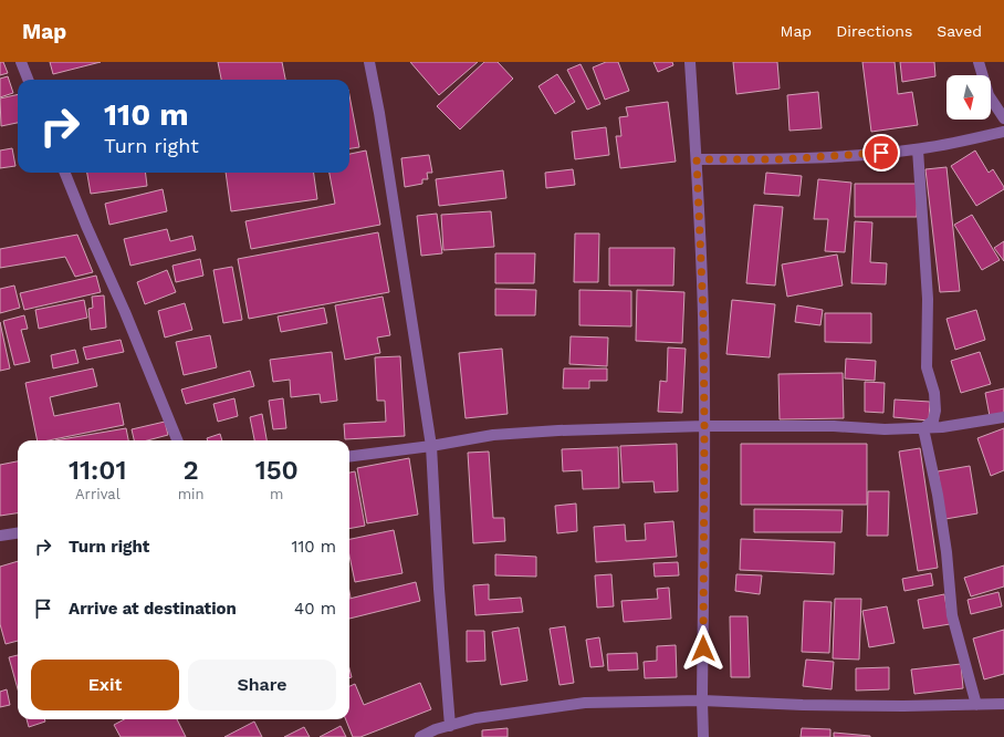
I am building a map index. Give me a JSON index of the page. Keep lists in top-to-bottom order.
{
  "north": "bottom",
  "page": {
    "header": "Map",
    "nav": ["Map", "Directions", "Saved"],
    "turn": ["110 m", "Turn right"],
    "eta": [
      "11:01",
      "Arrival",
      "2",
      "min",
      "150",
      "m"
    ],
    "list": [
      {
        "name": "Turn right",
        "value": "110 m"
      },
      {
        "name": "Arrive at destination",
        "value": "40 m"
      }
    ],
    "buttons": ["Exit", "Share"]
  }
}
